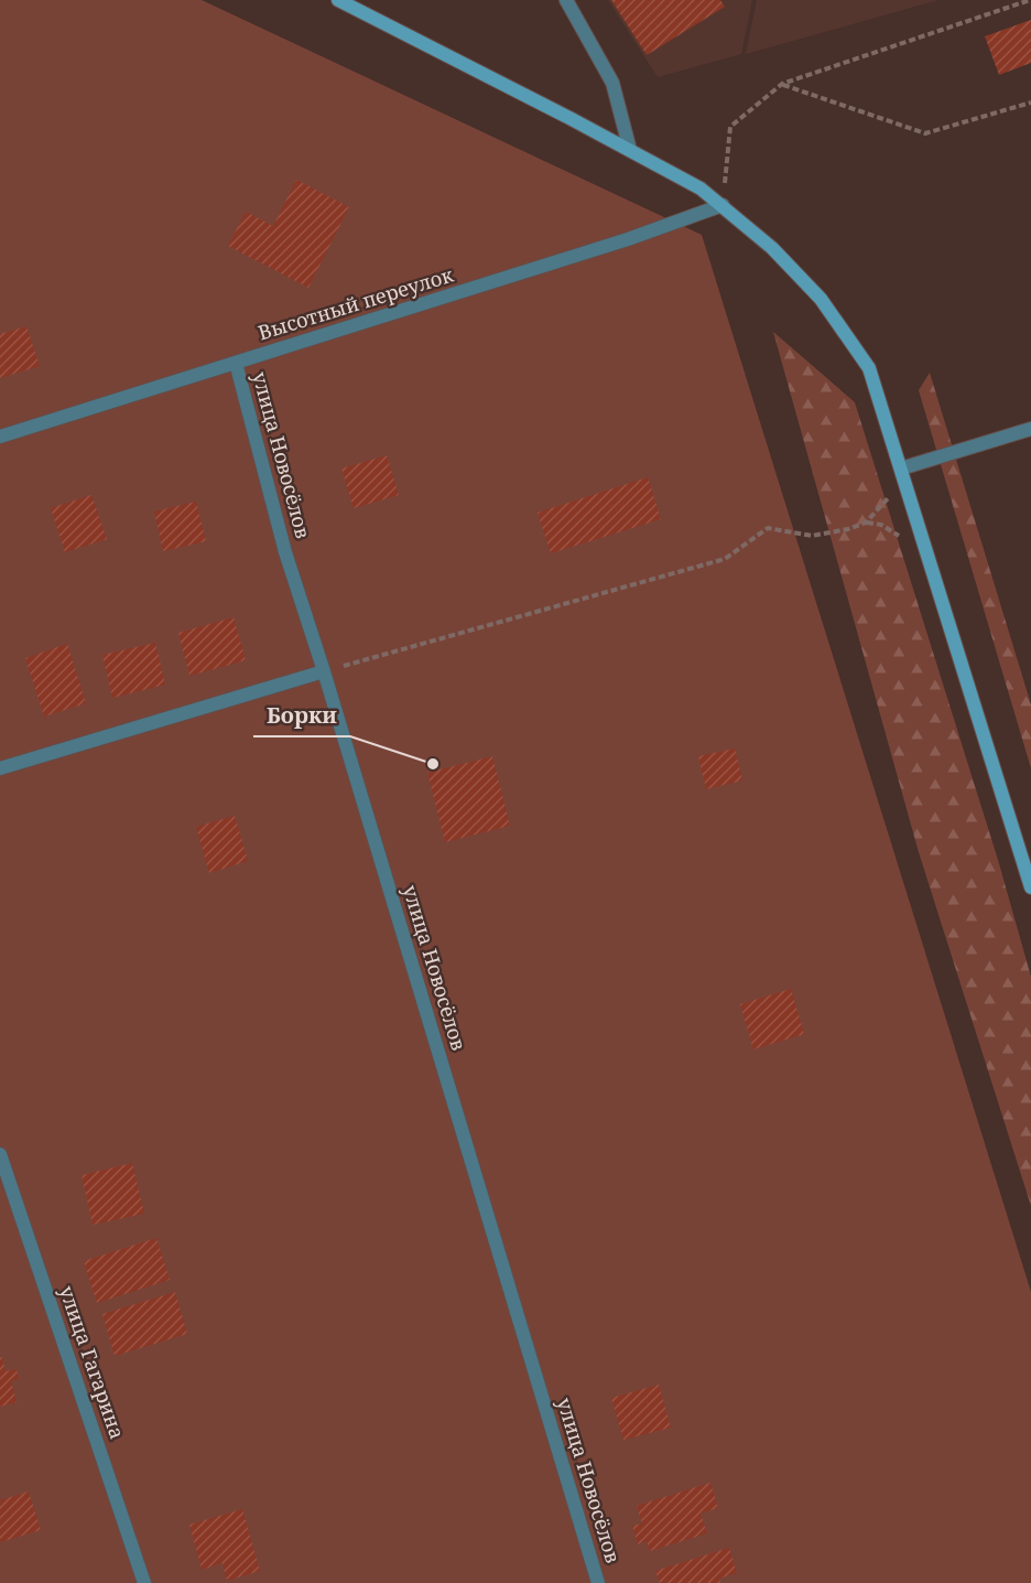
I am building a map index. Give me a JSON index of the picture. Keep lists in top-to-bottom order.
{
  "streets": {
    "street": ["Высотный переулок", "улица Новосёлов", "улица Гагарина"]
  },
  "crossings": [
    ["Высотный переулок", "улица Новосёлов"]
  ],
  "places": ["Борки"]
}
